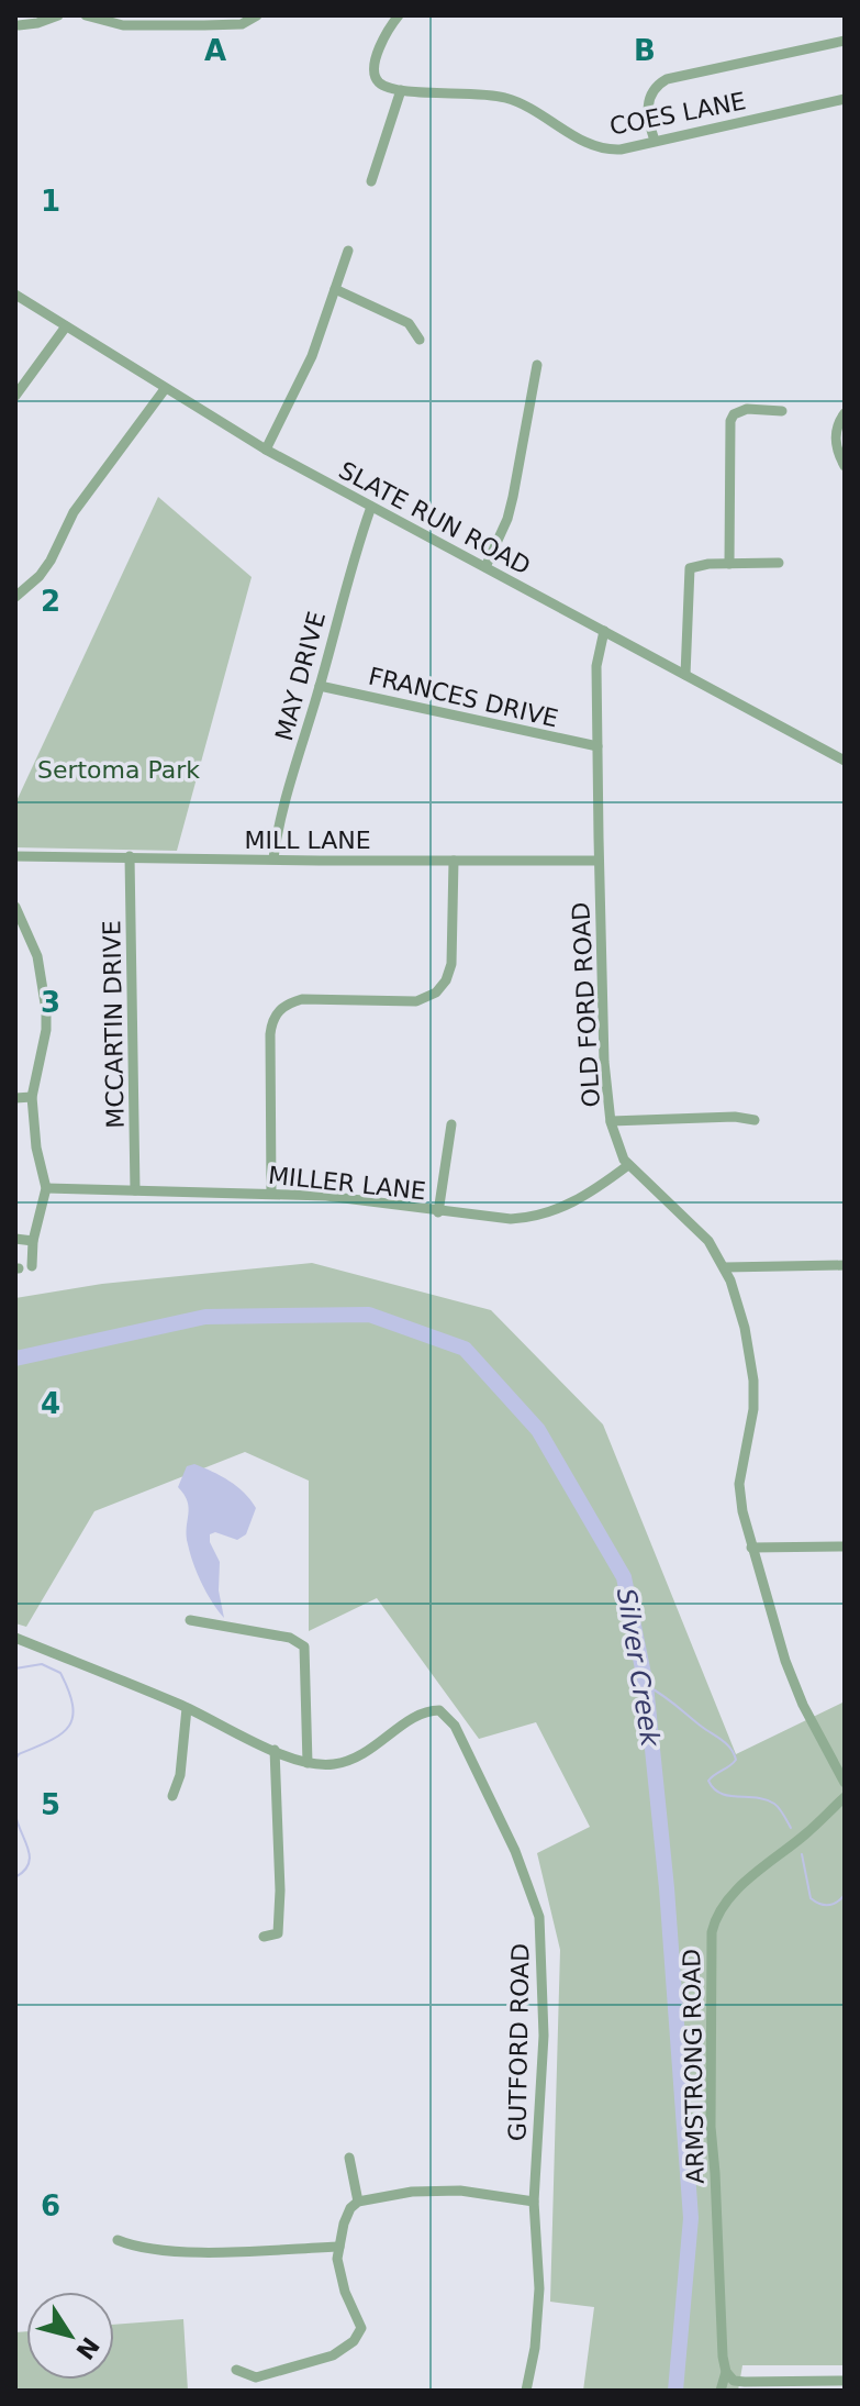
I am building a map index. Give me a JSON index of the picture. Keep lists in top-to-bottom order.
{
  "streets": {
    "street": [
      "COES LANE",
      "SLATE RUN ROAD",
      "MAY DRIVE",
      "FRANCES DRIVE",
      "MILL LANE",
      "OLD FORD ROAD",
      "MCCARTIN DRIVE",
      "MILLER LANE",
      "GUTFORD ROAD",
      "ARMSTRONG ROAD"
    ]
  },
  "crossings": [
    ["SLATE RUN ROAD", "MAY DRIVE"],
    ["SLATE RUN ROAD", "OLD FORD ROAD"],
    ["MAY DRIVE", "FRANCES DRIVE"],
    ["MAY DRIVE", "MILL LANE"],
    ["FRANCES DRIVE", "OLD FORD ROAD"],
    ["MILL LANE", "OLD FORD ROAD"],
    ["MILL LANE", "MCCARTIN DRIVE"],
    ["OLD FORD ROAD", "MILLER LANE"],
    ["MCCARTIN DRIVE", "MILLER LANE"]
  ],
  "water": ["Silver Creek"],
  "parks": ["Sertoma Park"],
  "north": "bottom right",
  "grid": {
    "columns": ["A", "B"],
    "rows": [
      "1",
      "2",
      "3",
      "4",
      "5",
      "6"
    ]
  }
}
